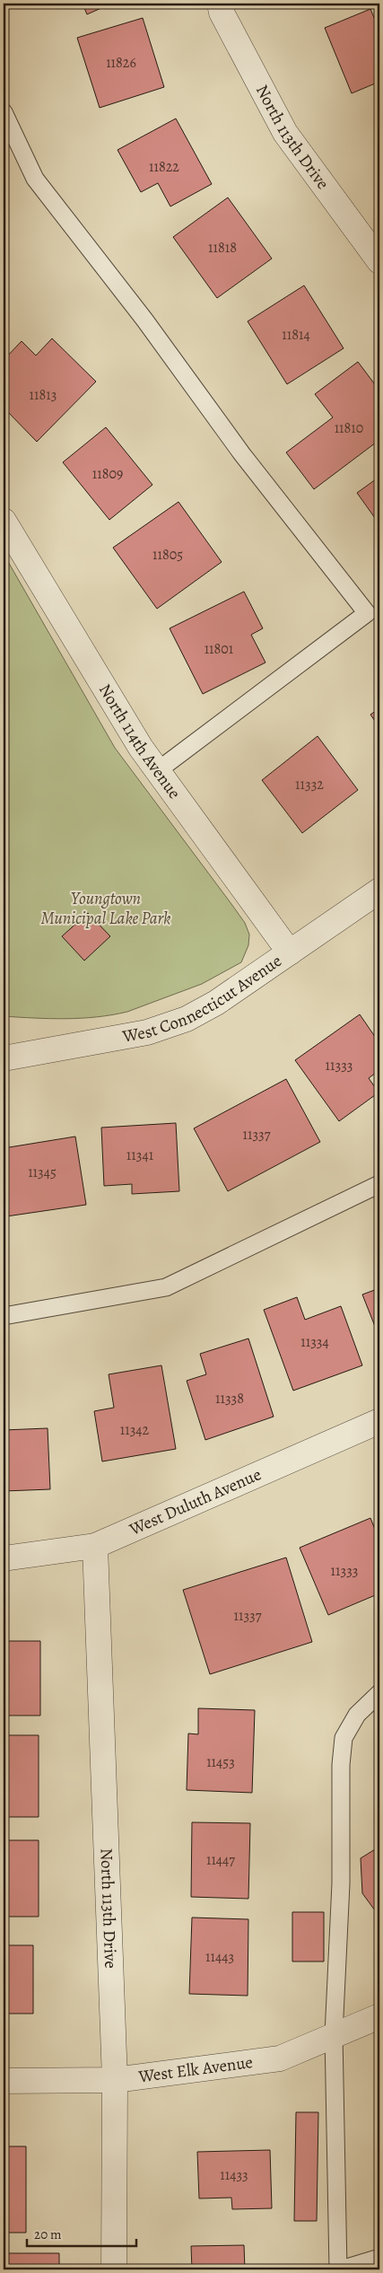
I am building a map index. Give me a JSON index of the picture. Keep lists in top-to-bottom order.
{
  "streets": {
    "street": [
      "North 113th Drive",
      "North 114th Avenue",
      "West Connecticut Avenue",
      "West Duluth Avenue",
      "West Elk Avenue"
    ]
  },
  "crossings": [
    ["North 113th Drive", "West Duluth Avenue"],
    ["North 113th Drive", "West Elk Avenue"],
    ["North 114th Avenue", "West Connecticut Avenue"]
  ],
  "parks": ["Youngtown Municipal Lake Park"],
  "house_numbers": [
    "11826",
    "11822",
    "11818",
    "11814",
    "11813",
    "11810",
    "11809",
    "11805",
    "11801",
    "11332",
    "11333",
    "11337",
    "11341",
    "11345",
    "11334",
    "11338",
    "11342",
    "11333",
    "11337",
    "11453",
    "11447",
    "11443",
    "11433"
  ],
  "scale_bar": "20 m"
}
